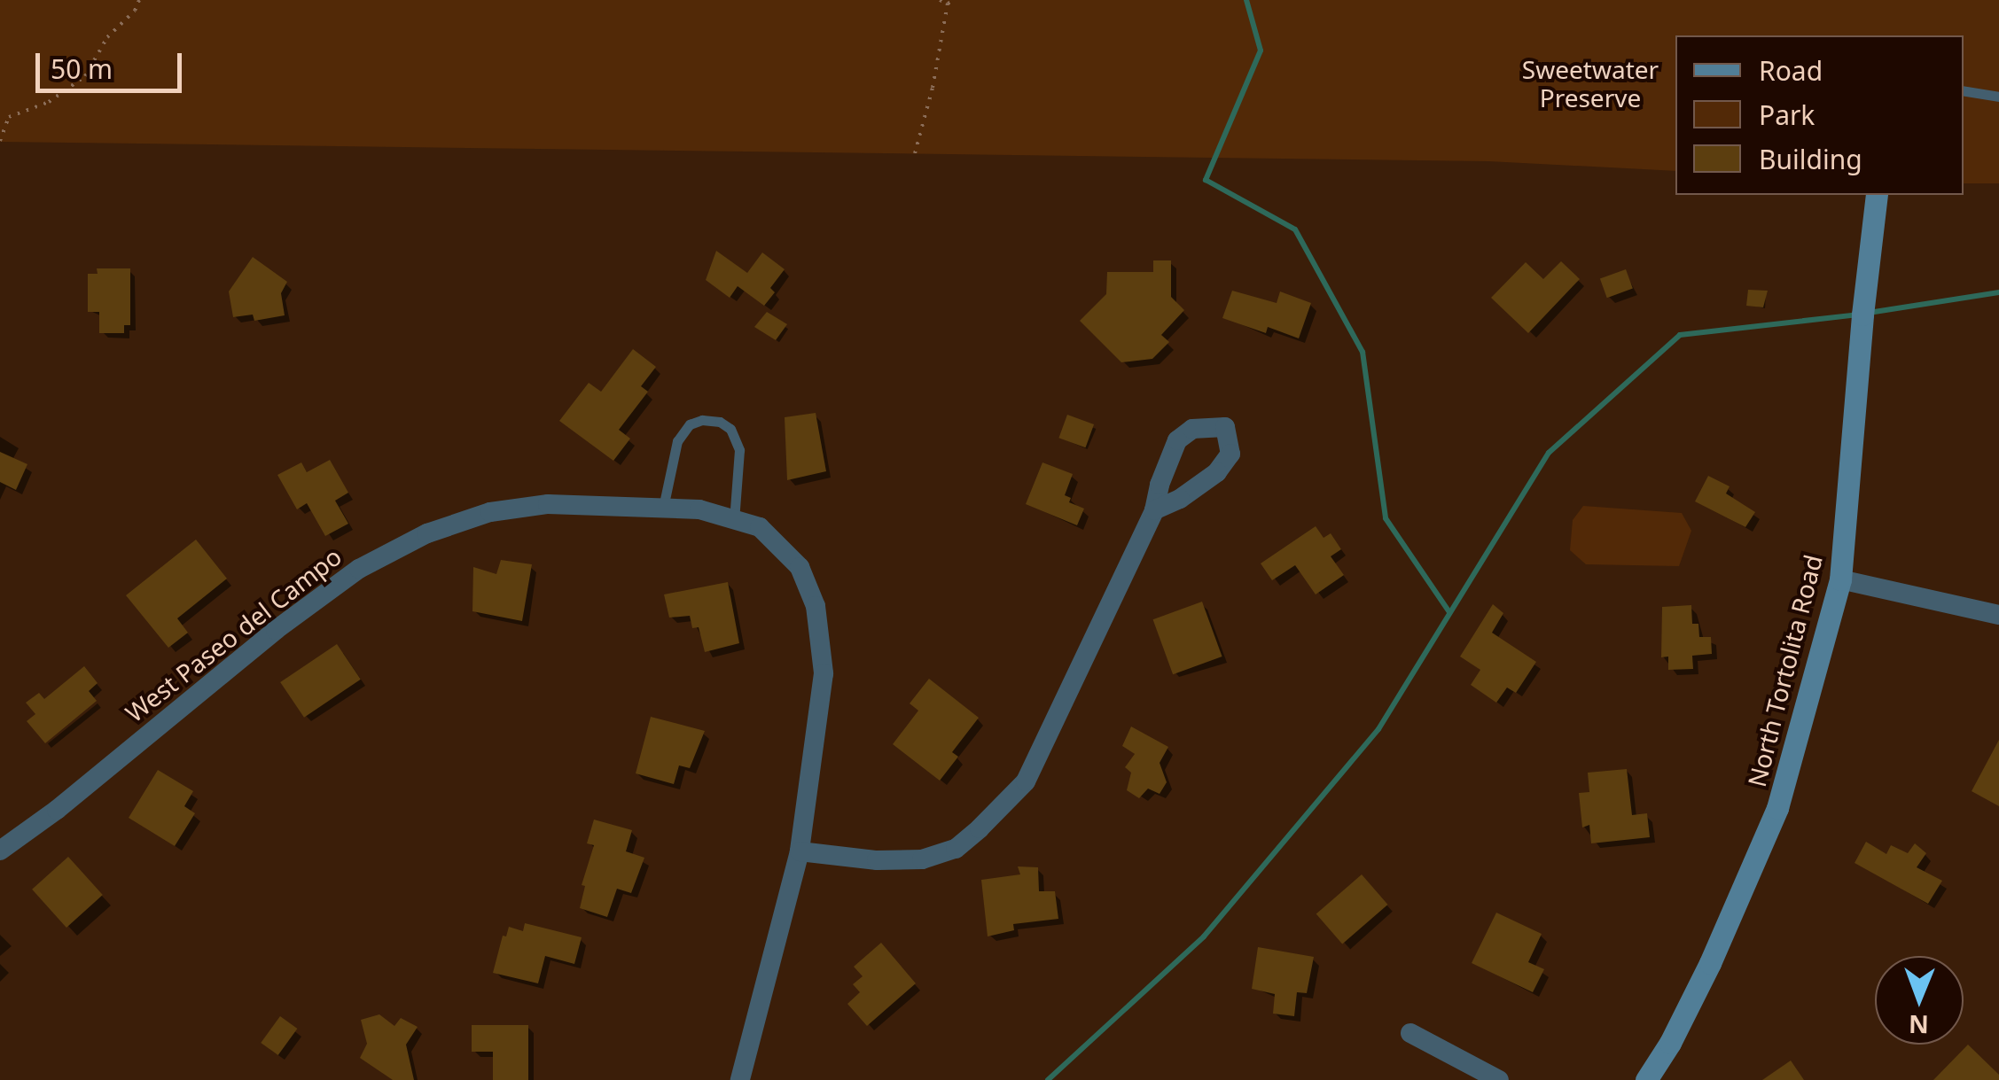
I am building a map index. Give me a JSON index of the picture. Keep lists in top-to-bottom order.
{
  "streets": {
    "street": ["West Paseo del Campo", "North Tortolita Road"]
  },
  "parks": ["Sweetwater Preserve"],
  "legend": ["Road", "Park", "Building"],
  "scale_bar": "50 m",
  "north": "bottom"
}
